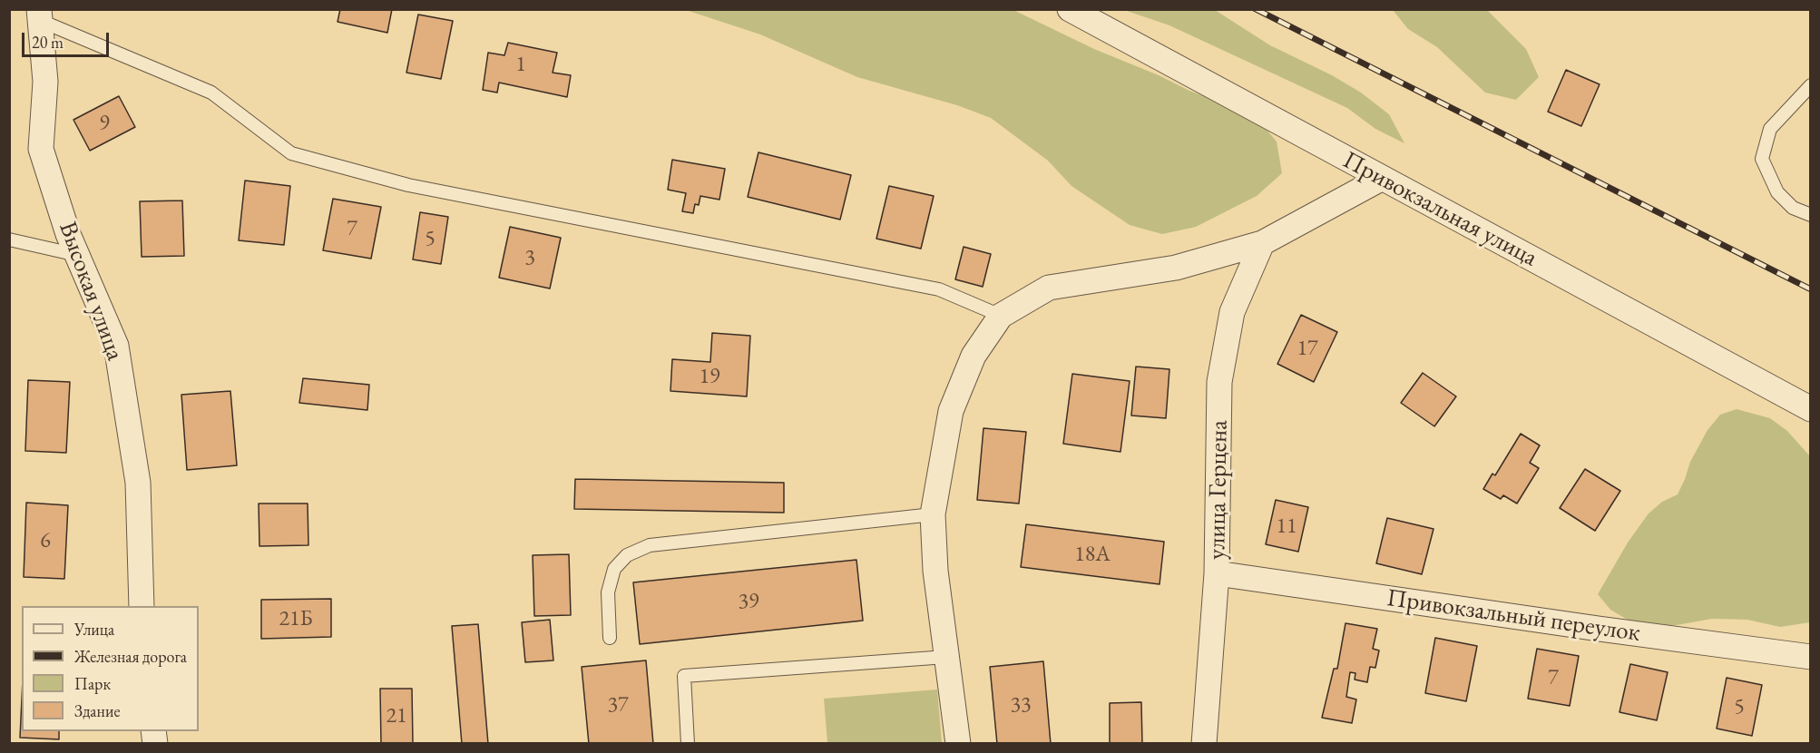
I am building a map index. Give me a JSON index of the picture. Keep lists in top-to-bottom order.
{
  "streets": {
    "street": [
      "Привокзальная улица",
      "Высокая улица",
      "улица Герцена",
      "Привокзальный переулок"
    ]
  },
  "crossings": [
    ["улица Герцена", "Привокзальный переулок"]
  ],
  "house_numbers": [
    "1",
    "9",
    "7",
    "5",
    "3",
    "17",
    "19",
    "11",
    "6",
    "18А",
    "39",
    "21Б",
    "7",
    "37",
    "33",
    "5",
    "21"
  ],
  "legend": [
    "Улица",
    "Железная дорога",
    "Парк",
    "Здание"
  ],
  "scale_bar": "20 m"
}
